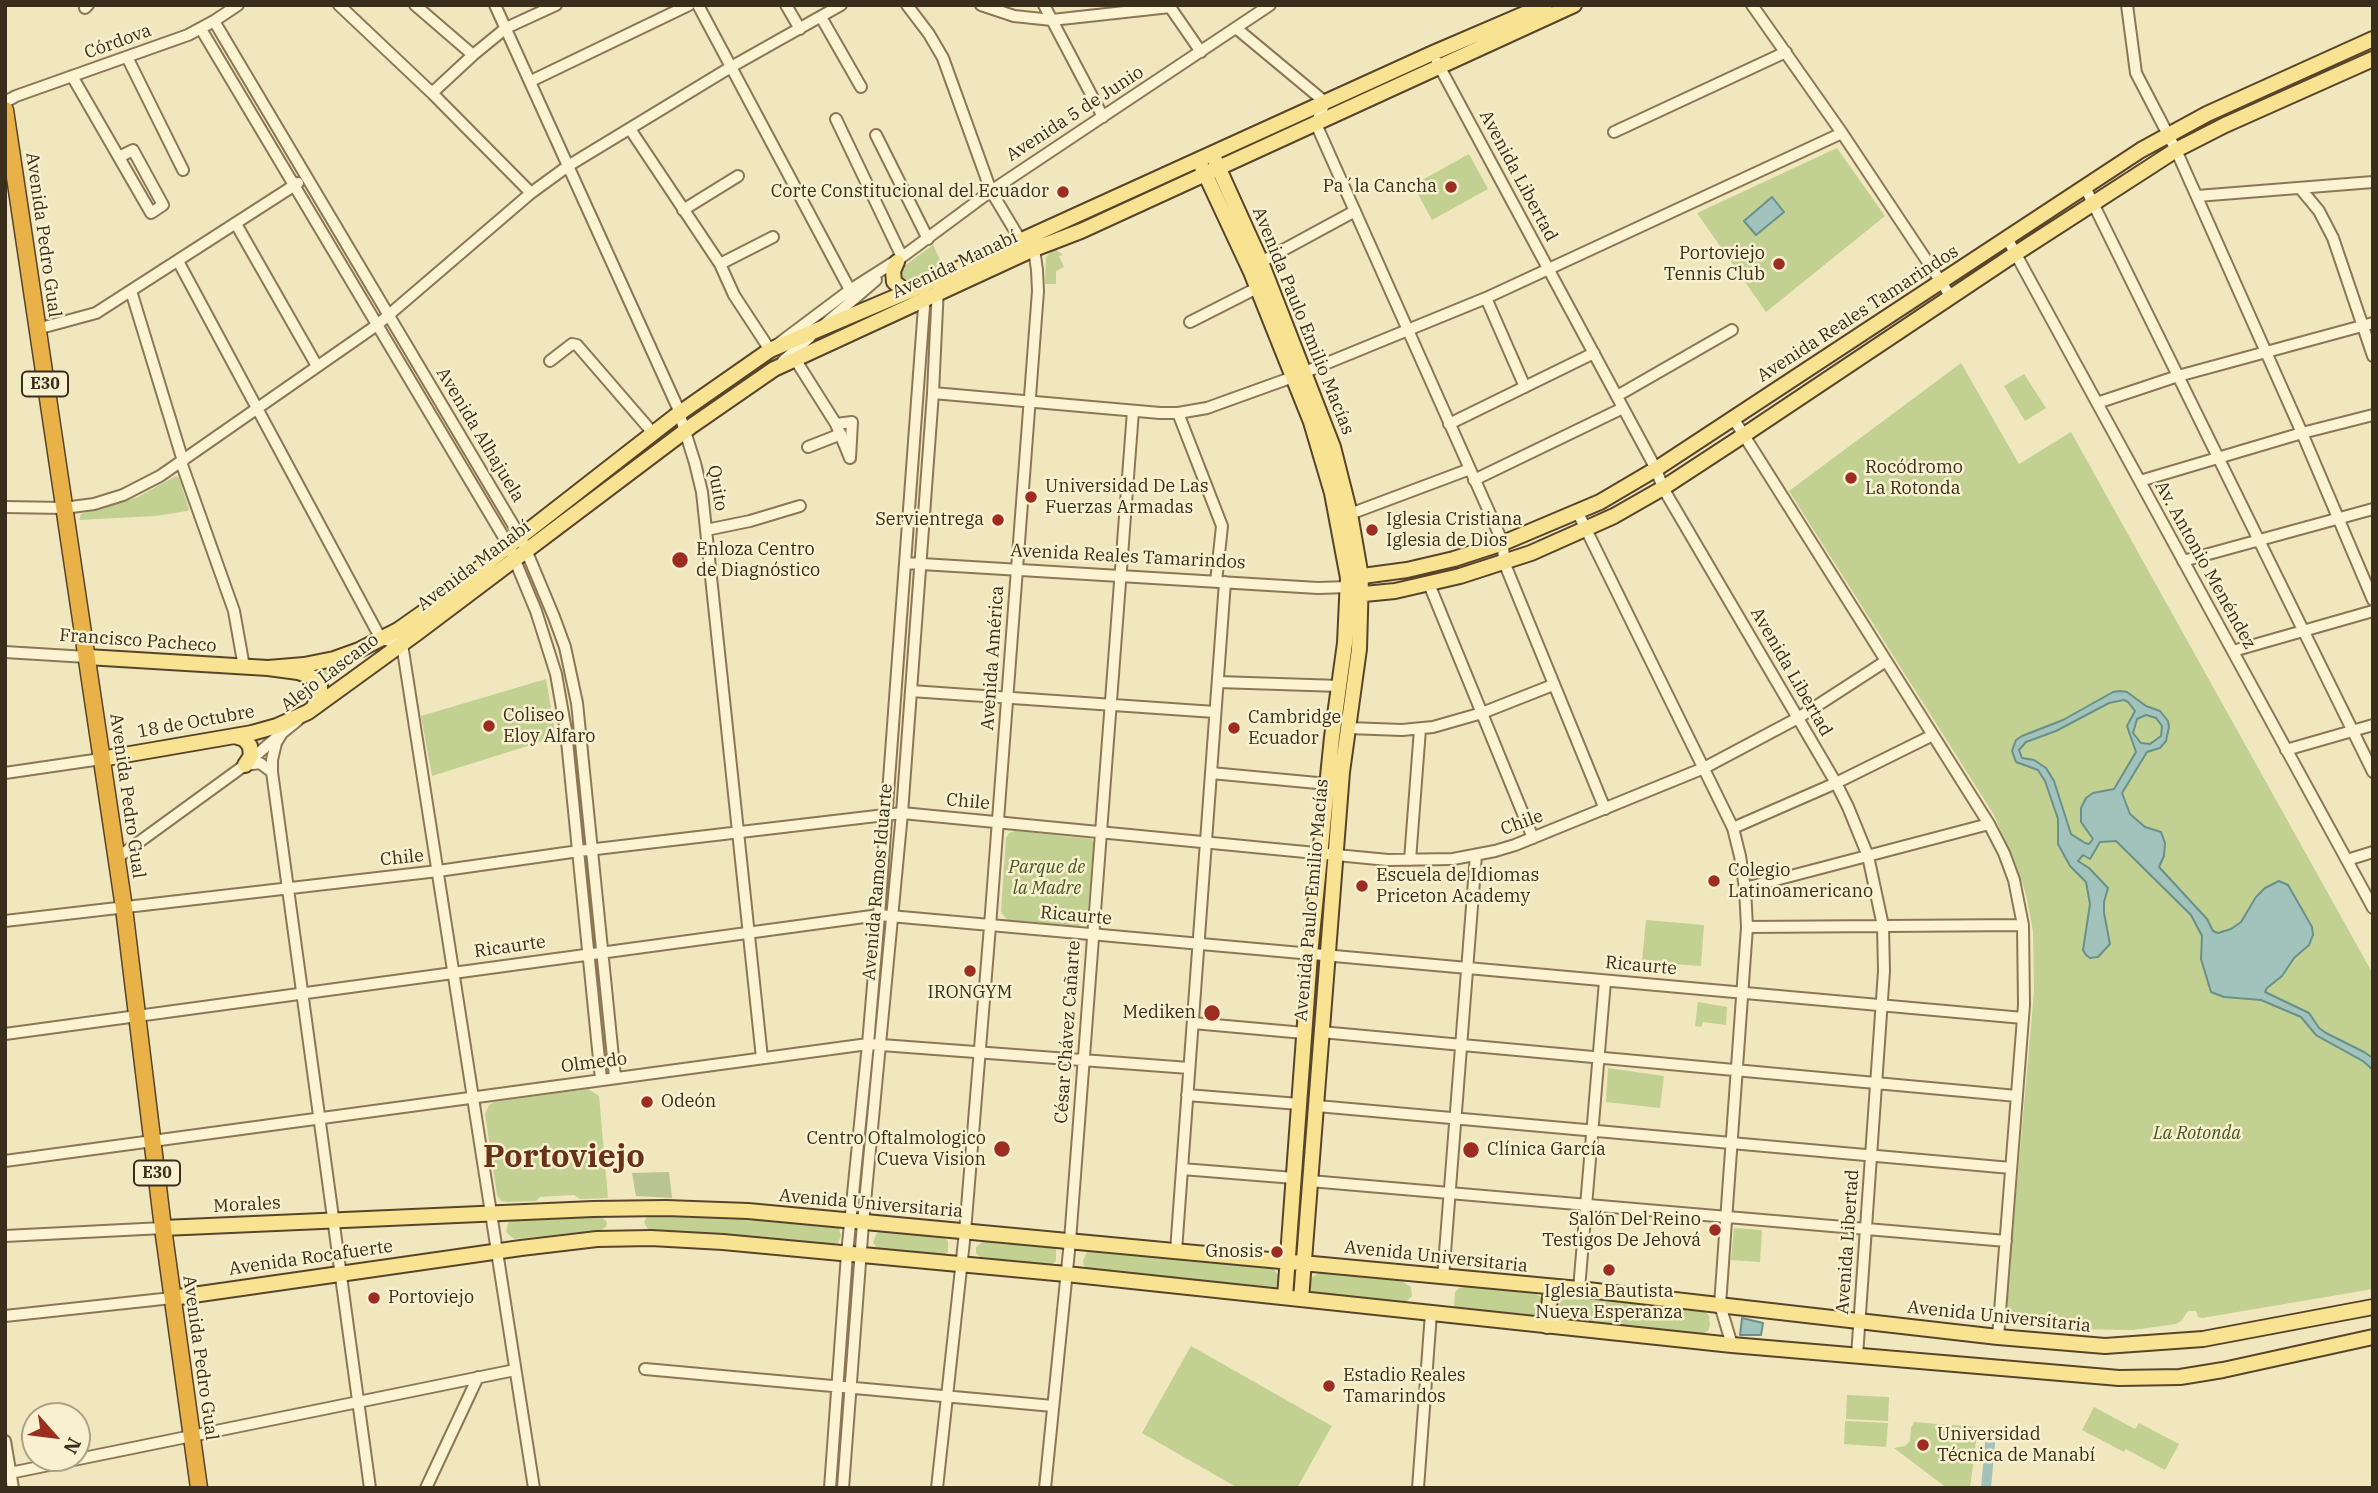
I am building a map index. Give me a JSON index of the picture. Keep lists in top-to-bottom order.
{
  "streets": {
    "highway": ["Avenida Pedro Gual", "E30"],
    "main road": [
      "Avenida Manabí",
      "Avenida Reales Tamarindos",
      "Avenida Paulo Emilio Macías",
      "Francisco Pacheco",
      "Alejo Lascano",
      "18 de Octubre",
      "Avenida Universitaria",
      "Morales",
      "Avenida Rocafuerte"
    ],
    "street": [
      "Córdova",
      "Avenida 5 de Junio",
      "Avenida Libertad",
      "Avenida Alhajuela",
      "Quito",
      "Av. Antonio Menéndez",
      "Avenida América",
      "Chile",
      "Avenida Ramos Iduarte",
      "Ricaurte",
      "César Chávez Cañarte",
      "Olmedo"
    ]
  },
  "crossings": [
    ["Córdova", "Avenida Alhajuela"],
    ["Avenida 5 de Junio", "Avenida Manabí"],
    ["Avenida Libertad", "Avenida Manabí"],
    ["Avenida Libertad", "Avenida Reales Tamarindos"],
    ["Avenida Libertad", "Chile"],
    ["Avenida Libertad", "Ricaurte"],
    ["Avenida Libertad", "Avenida Universitaria"],
    ["Avenida Pedro Gual", "Francisco Pacheco"],
    ["Avenida Pedro Gual", "Alejo Lascano"],
    ["Avenida Pedro Gual", "18 de Octubre"],
    ["Avenida Pedro Gual", "Chile"],
    ["Avenida Pedro Gual", "Ricaurte"],
    ["Avenida Pedro Gual", "Olmedo"],
    ["Avenida Pedro Gual", "Morales"],
    ["Avenida Pedro Gual", "Avenida Rocafuerte"],
    ["Avenida Manabí", "Avenida Paulo Emilio Macías"],
    ["Avenida Manabí", "Avenida Alhajuela"],
    ["Avenida Manabí", "Quito"],
    ["Avenida Manabí", "Avenida América"],
    ["Avenida Manabí", "Alejo Lascano"],
    ["Avenida Manabí", "Avenida Ramos Iduarte"],
    ["Avenida Reales Tamarindos", "Avenida Paulo Emilio Macías"],
    ["Avenida Reales Tamarindos", "Av. Antonio Menéndez"],
    ["Avenida Reales Tamarindos", "Avenida América"],
    ["Avenida Reales Tamarindos", "Avenida Ramos Iduarte"],
    ["Avenida Reales Tamarindos", "César Chávez Cañarte"],
    ["Avenida Paulo Emilio Macías", "Chile"],
    ["Avenida Paulo Emilio Macías", "Ricaurte"],
    ["Avenida Paulo Emilio Macías", "Avenida Universitaria"],
    ["Avenida Alhajuela", "Chile"],
    ["Avenida Alhajuela", "Ricaurte"],
    ["Avenida Alhajuela", "Olmedo"],
    ["Quito", "Chile"],
    ["Quito", "Ricaurte"],
    ["Quito", "Olmedo"],
    ["Avenida América", "Chile"],
    ["Avenida América", "Ricaurte"],
    ["Avenida América", "Olmedo"],
    ["Avenida América", "Avenida Universitaria"],
    ["Alejo Lascano", "18 de Octubre"],
    ["Chile", "Avenida Ramos Iduarte"],
    ["Chile", "César Chávez Cañarte"],
    ["Avenida Ramos Iduarte", "Ricaurte"],
    ["Avenida Ramos Iduarte", "Olmedo"],
    ["Avenida Ramos Iduarte", "Avenida Universitaria"],
    ["Ricaurte", "César Chávez Cañarte"],
    ["César Chávez Cañarte", "Olmedo"],
    ["César Chávez Cañarte", "Avenida Universitaria"],
    ["Avenida Universitaria", "Morales"]
  ],
  "districts": ["Portoviejo"],
  "parks": ["Parque de la Madre", "La Rotonda"],
  "places": [
    "Pa´la Cancha",
    "Corte Constitucional del Ecuador",
    "Portoviejo Tennis Club",
    "Rocódromo La Rotonda",
    "Universidad De Las Fuerzas Armadas",
    "Servientrega",
    "Iglesia Cristiana Iglesia de Dios",
    "Enloza Centro de Diagnóstico",
    "Coliseo Eloy Alfaro",
    "Cambridge Ecuador",
    "Colegio Latinoamericano",
    "Escuela de Idiomas Priceton Academy",
    "IRONGYM",
    "Mediken",
    "Odeón",
    "Centro Oftalmologico Cueva Vision",
    "Clínica García",
    "Salón Del Reino Testigos De Jehová",
    "Gnosis",
    "Iglesia Bautista Nueva Esperanza",
    "Portoviejo",
    "Estadio Reales Tamarindos",
    "Universidad Técnica de Manabí"
  ],
  "north": "bottom right"
}
